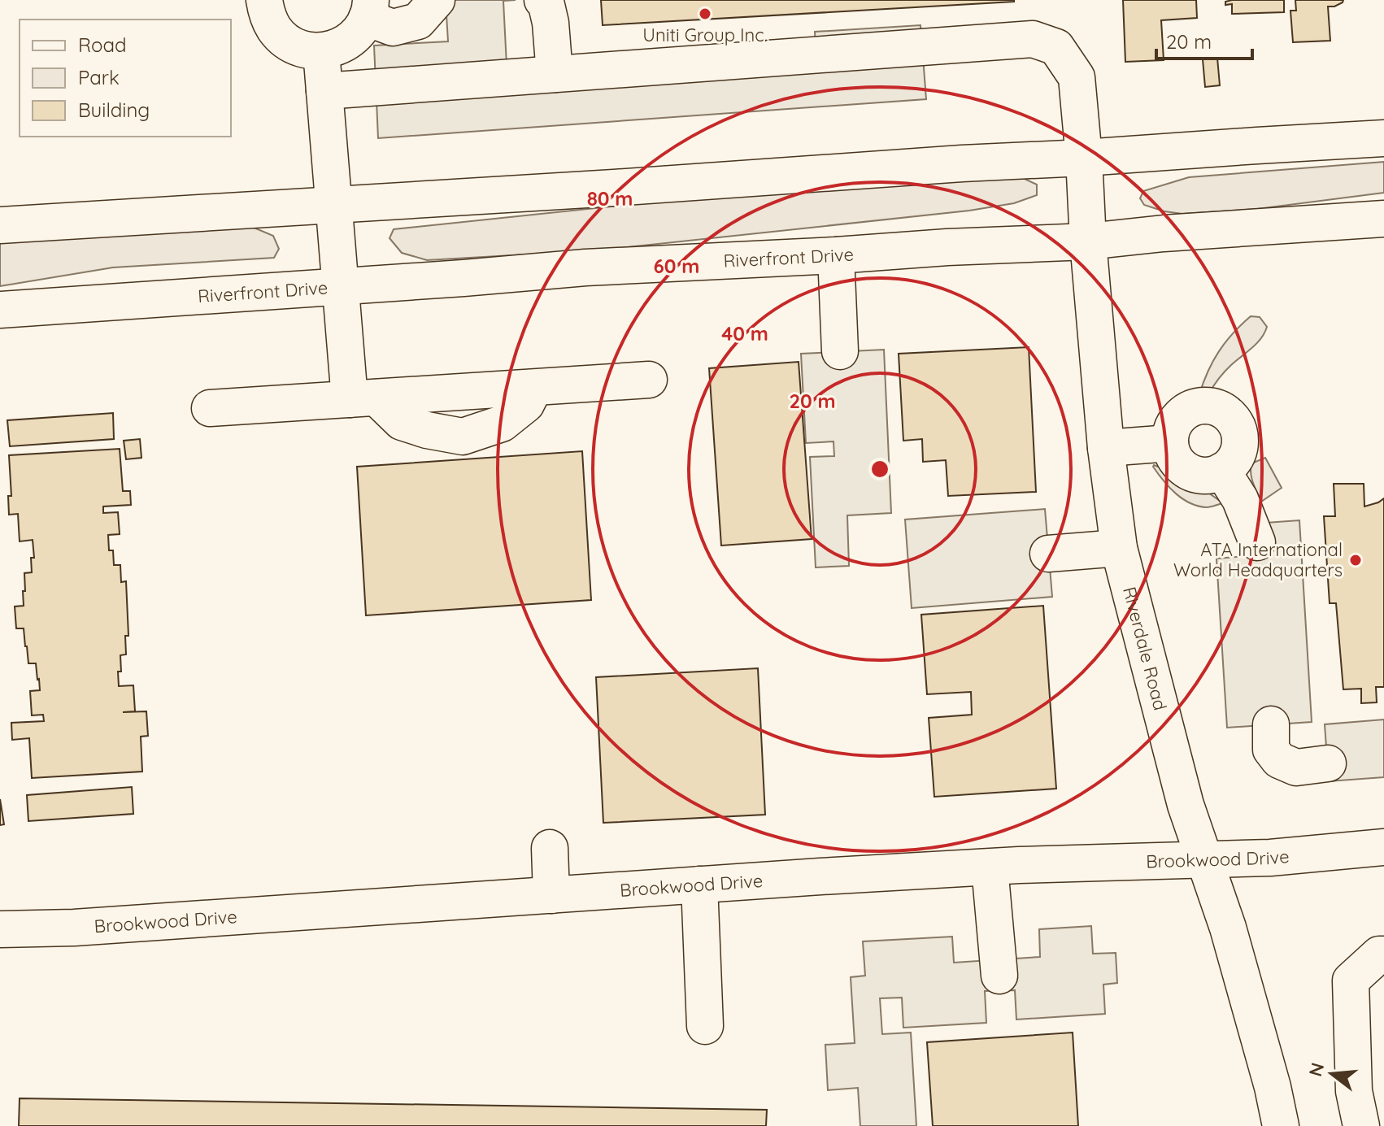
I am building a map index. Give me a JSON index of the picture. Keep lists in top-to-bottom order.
{
  "streets": {
    "street": ["Riverfront Drive", "Riverdale Road", "Brookwood Drive"]
  },
  "crossings": [
    ["Riverfront Drive", "Riverdale Road"],
    ["Riverdale Road", "Brookwood Drive"]
  ],
  "places": ["Uniti Group Inc.", "ATA International World Headquarters"],
  "legend": ["Road", "Park", "Building"],
  "scale_bar": "20 m",
  "north": "left",
  "rings": [
    "80 m",
    "60 m",
    "40 m",
    "20 m"
  ]
}
